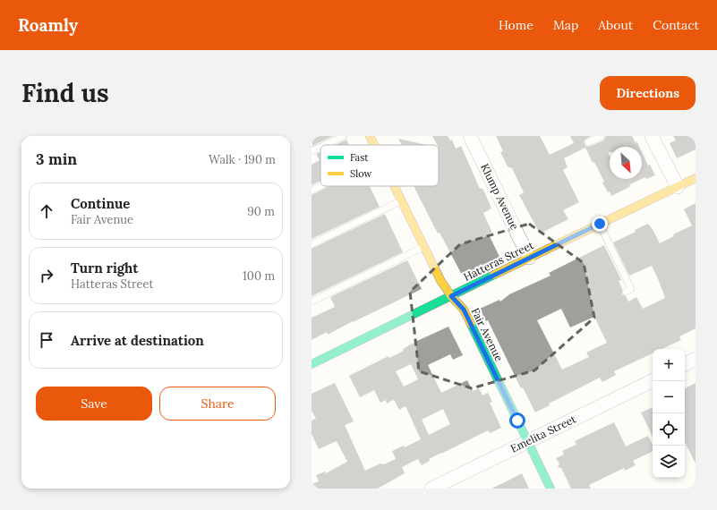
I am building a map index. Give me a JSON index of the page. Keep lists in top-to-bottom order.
{
  "streets": {
    "street": [
      "Klump Avenue",
      "Hatteras Street",
      "Fair Avenue",
      "Emelita Street"
    ]
  },
  "crossings": [
    ["Klump Avenue", "Hatteras Street"],
    ["Hatteras Street", "Fair Avenue"],
    ["Fair Avenue", "Emelita Street"]
  ],
  "legend": ["Fast", "Slow"],
  "north": "bottom right",
  "page": {
    "header": "Roamly",
    "nav": [
      "Home",
      "Map",
      "About",
      "Contact"
    ],
    "buttons": [
      "Directions",
      ["Save", "Share"]
    ],
    "title": "Find us",
    "heading": ["3 min", "Walk · 190 m"],
    "list": [
      ["Continue", "Fair Avenue", "90 m"],
      ["Turn right", "Hatteras Street", "100 m"],
      "Arrive at destination"
    ],
    "map_buttons": ["+", "−"]
  }
}
